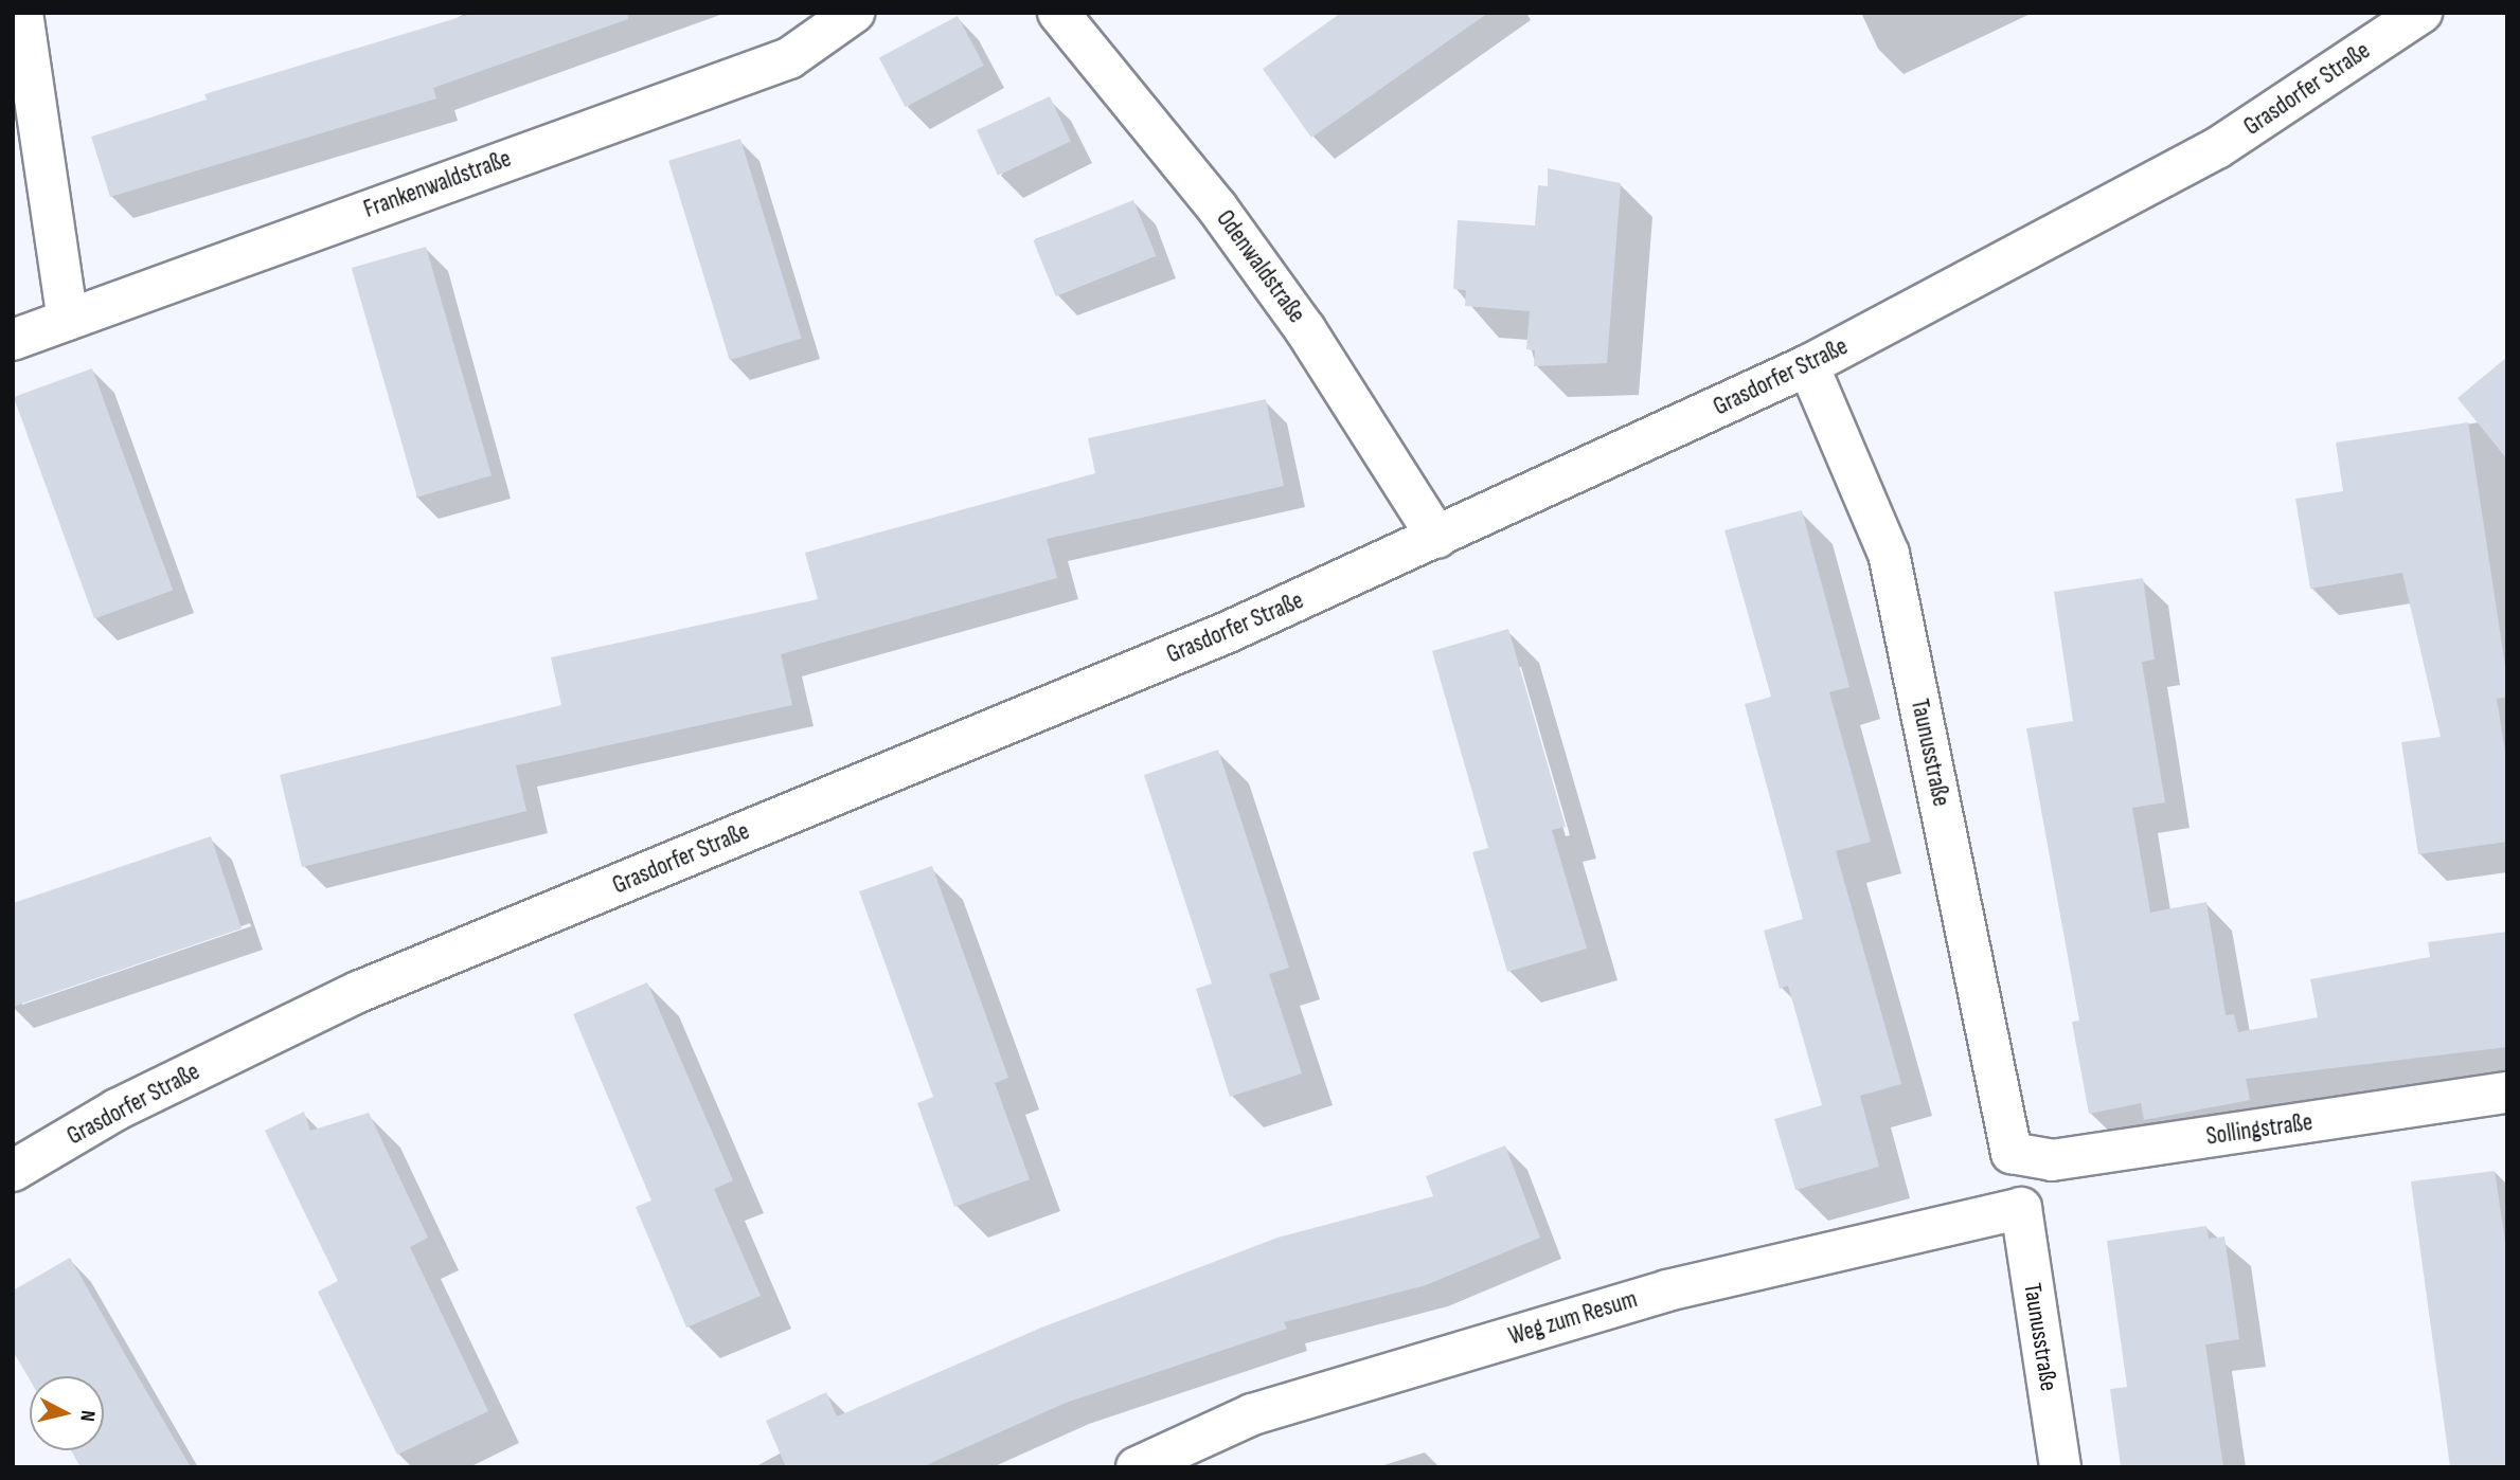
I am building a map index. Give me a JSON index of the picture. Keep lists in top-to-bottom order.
{
  "streets": {
    "street": [
      "Grasdorfer Straße",
      "Frankenwaldstraße",
      "Odenwaldstraße",
      "Taunusstraße",
      "Sollingstraße",
      "Weg zum Resum"
    ]
  },
  "crossings": [
    ["Grasdorfer Straße", "Odenwaldstraße"],
    ["Grasdorfer Straße", "Taunusstraße"],
    ["Taunusstraße", "Sollingstraße"],
    ["Taunusstraße", "Weg zum Resum"]
  ],
  "north": "right"
}
